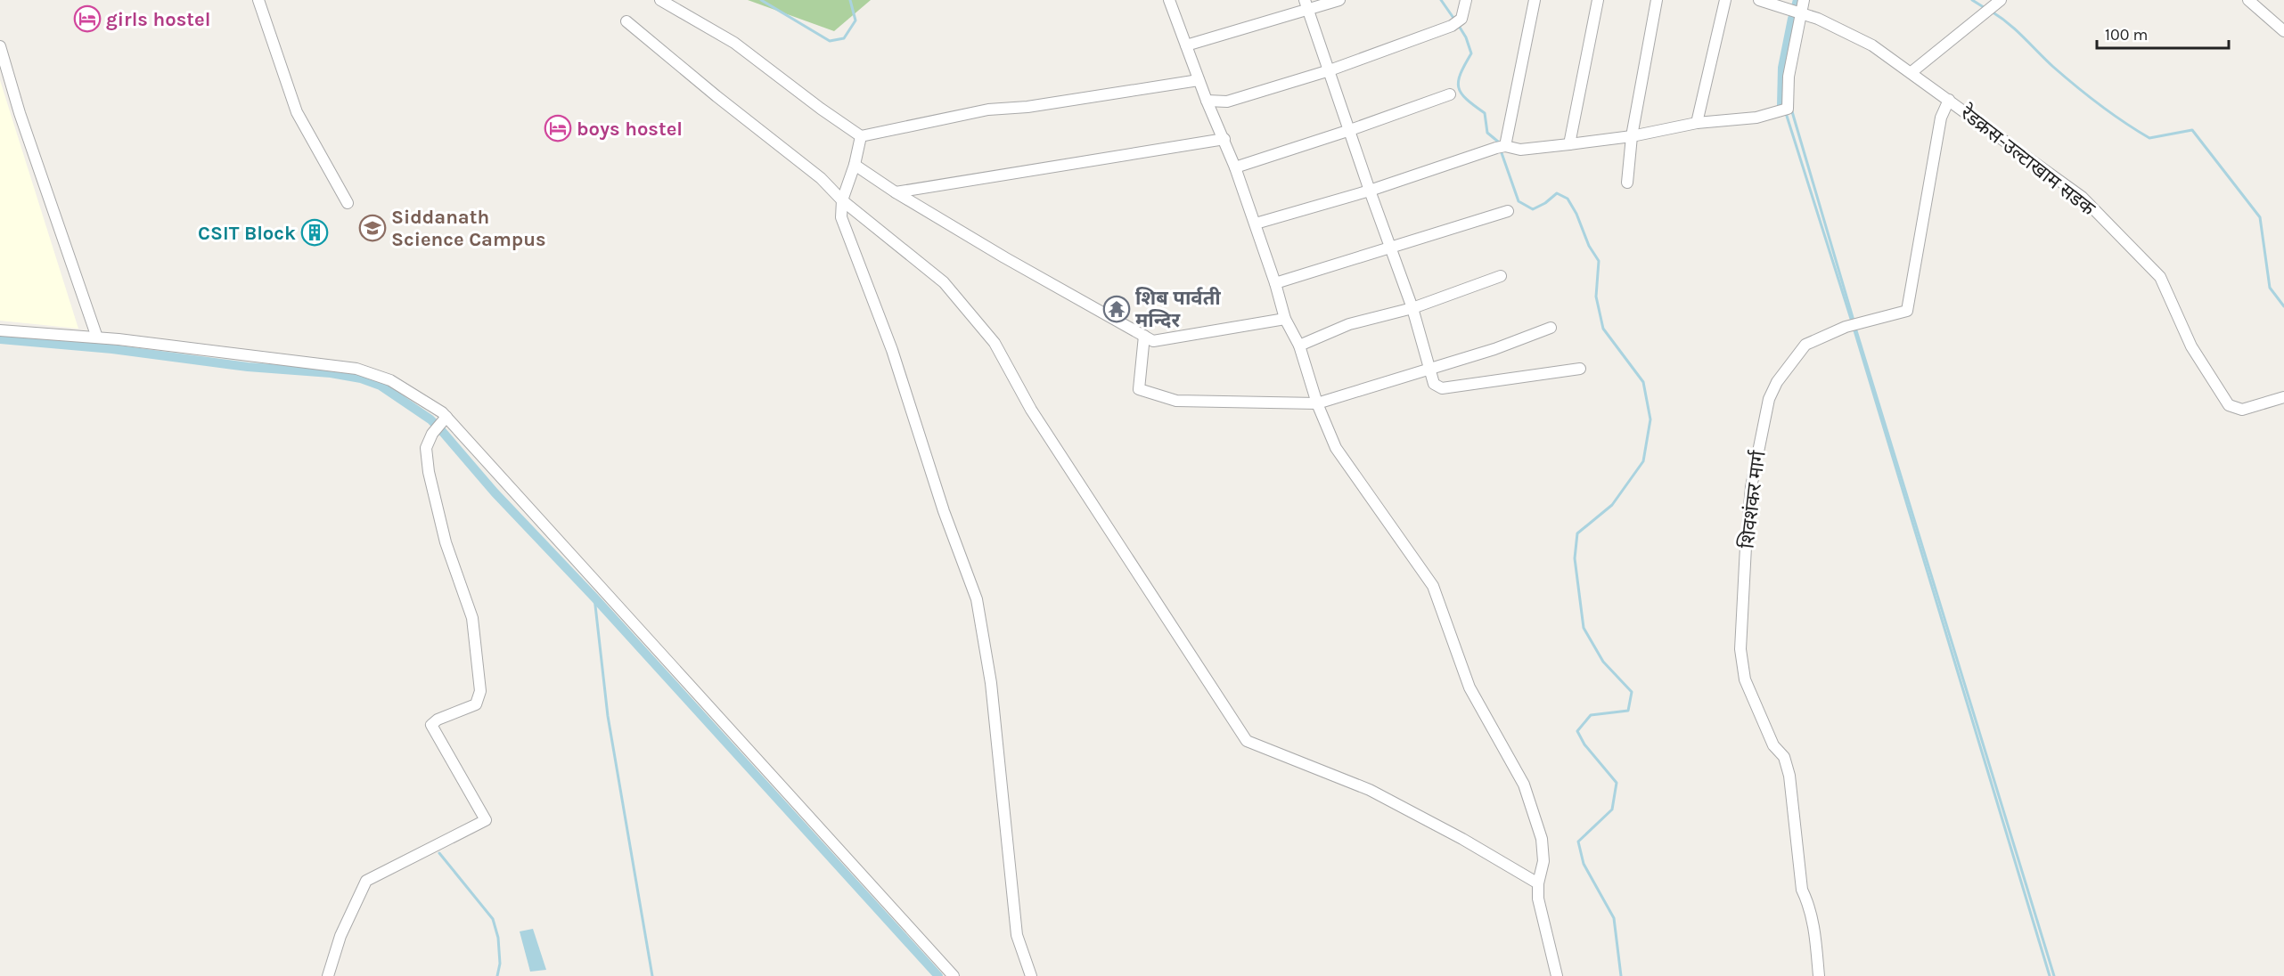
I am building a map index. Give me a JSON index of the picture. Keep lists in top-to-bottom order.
{
  "streets": {
    "street": ["रेडक्रस-उल्टाखाम सडक", "शिवशंकर मार्ग"]
  },
  "crossings": [
    ["रेडक्रस-उल्टाखाम सडक", "शिवशंकर मार्ग"]
  ],
  "places": {
    "hotel": ["girls hostel", "boys hostel"],
    "school or university": ["Siddanath Science Campus"],
    "building": ["CSIT Block"],
    "temple": ["शिब पार्वती मन्दिर"]
  },
  "scale_bar": "100 m"
}
